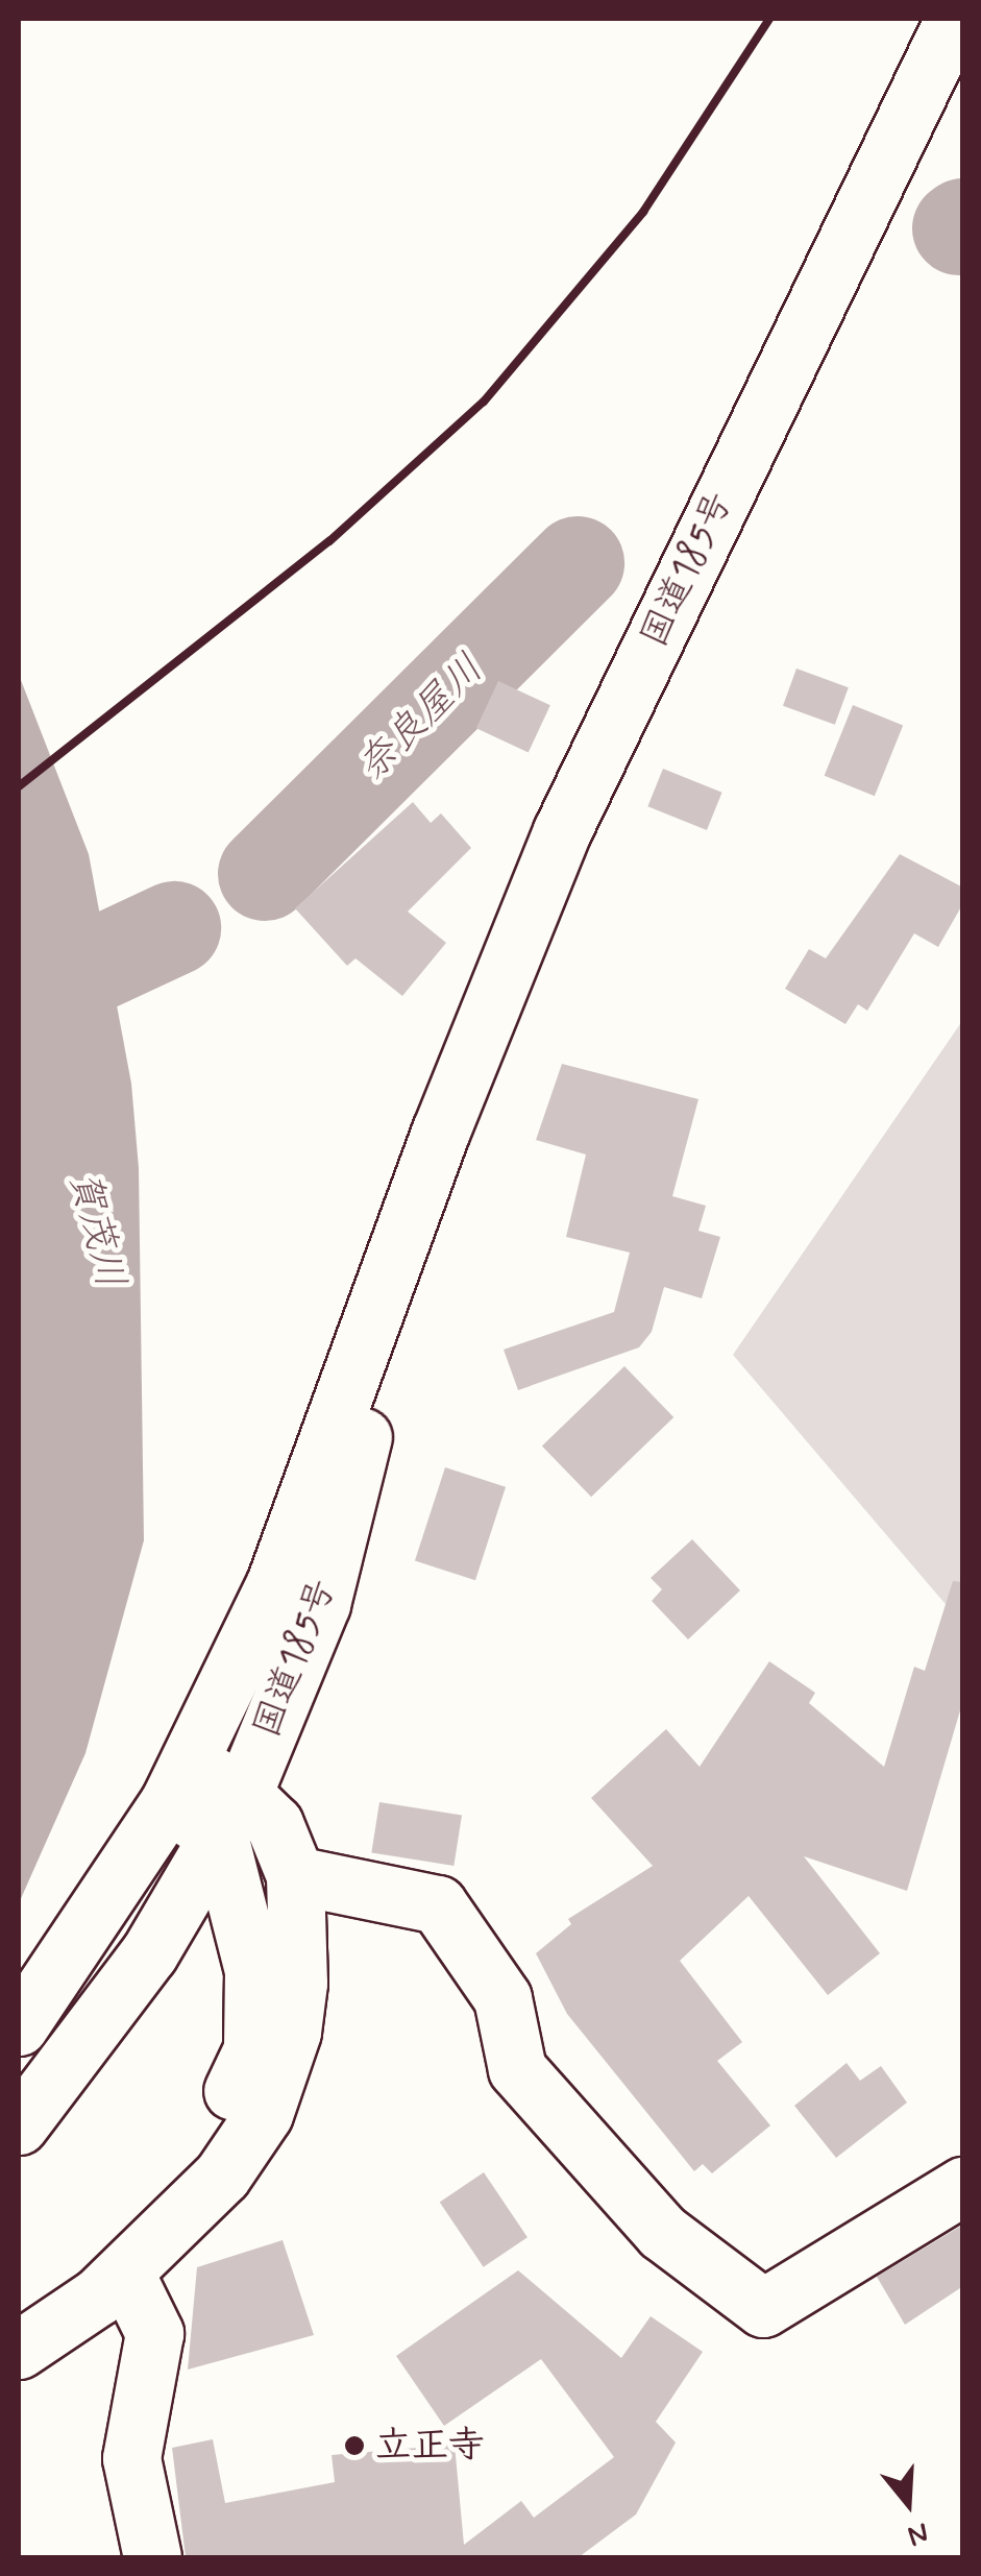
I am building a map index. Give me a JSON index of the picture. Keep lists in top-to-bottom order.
{
  "streets": {
    "main road": ["国道185号"]
  },
  "water": ["奈良屋川", "賀茂川"],
  "places": ["立正寺"],
  "north": "bottom"
}
